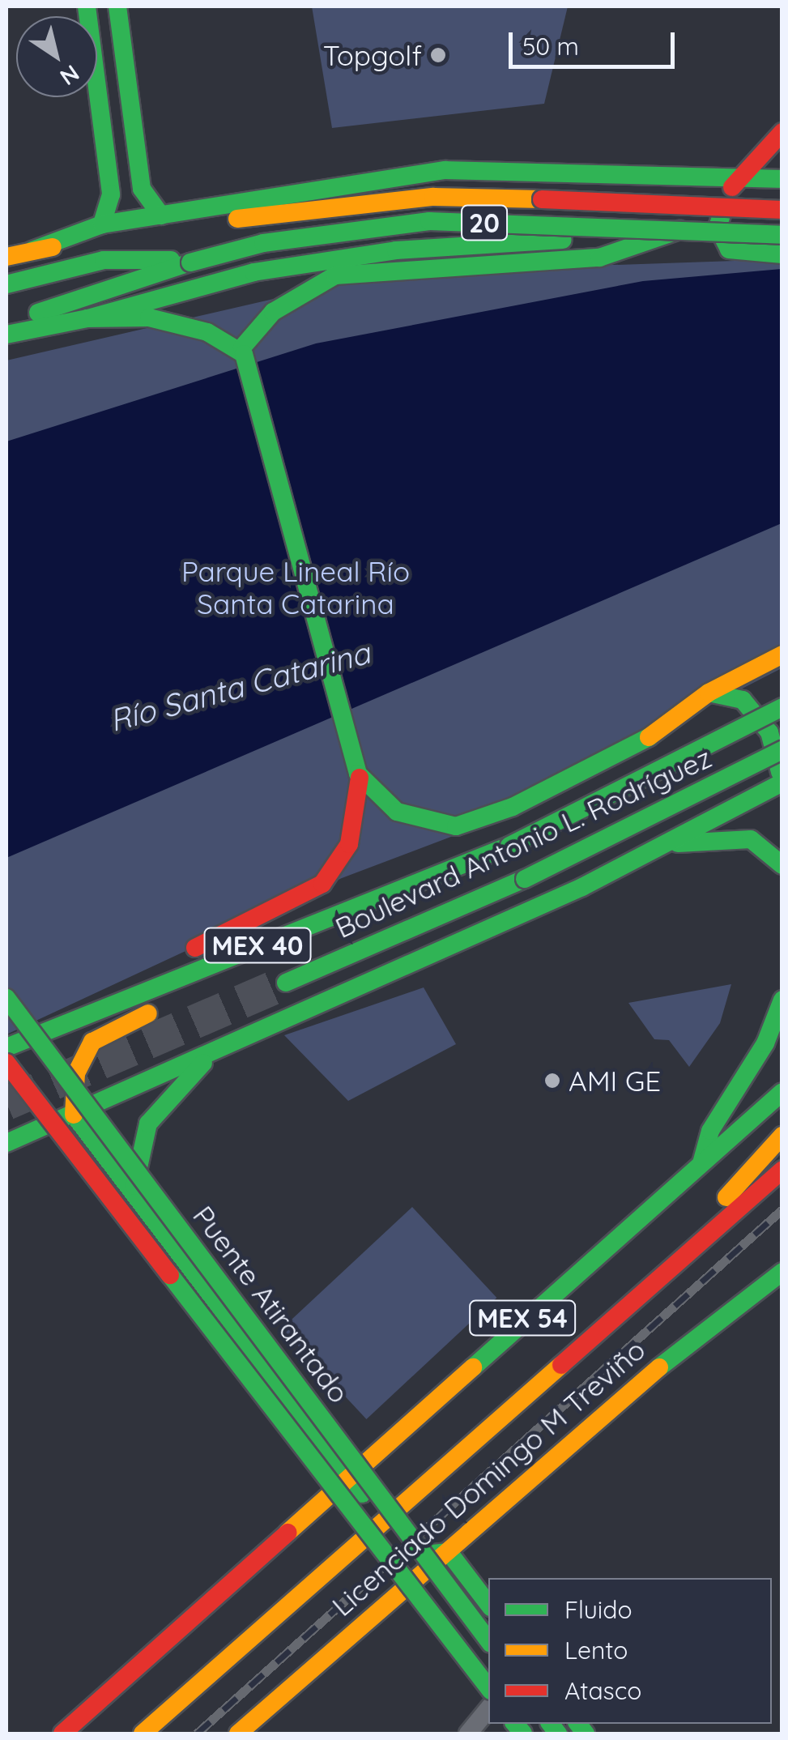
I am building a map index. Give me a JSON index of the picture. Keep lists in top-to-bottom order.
{
  "streets": {
    "main road": [
      "20",
      "Boulevard Antonio L. Rodríguez",
      "MEX 40",
      "Puente Atirantado",
      "MEX 54",
      "Licenciado Domingo M Treviño"
    ]
  },
  "water": ["Río Santa Catarina"],
  "parks": ["Parque Lineal Río Santa Catarina"],
  "places": ["Topgolf", "AMI GE"],
  "legend": ["Fluido", "Lento", "Atasco"],
  "scale_bar": "50 m",
  "north": "bottom right"
}
